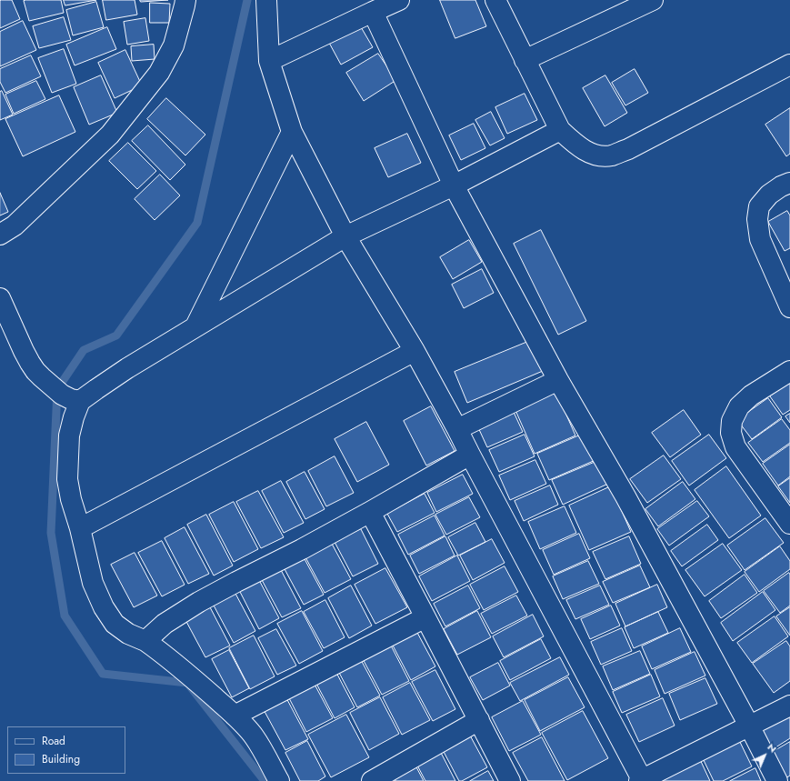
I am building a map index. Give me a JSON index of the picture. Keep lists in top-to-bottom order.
{
  "legend": ["Road", "Building"],
  "north": "top right"
}
